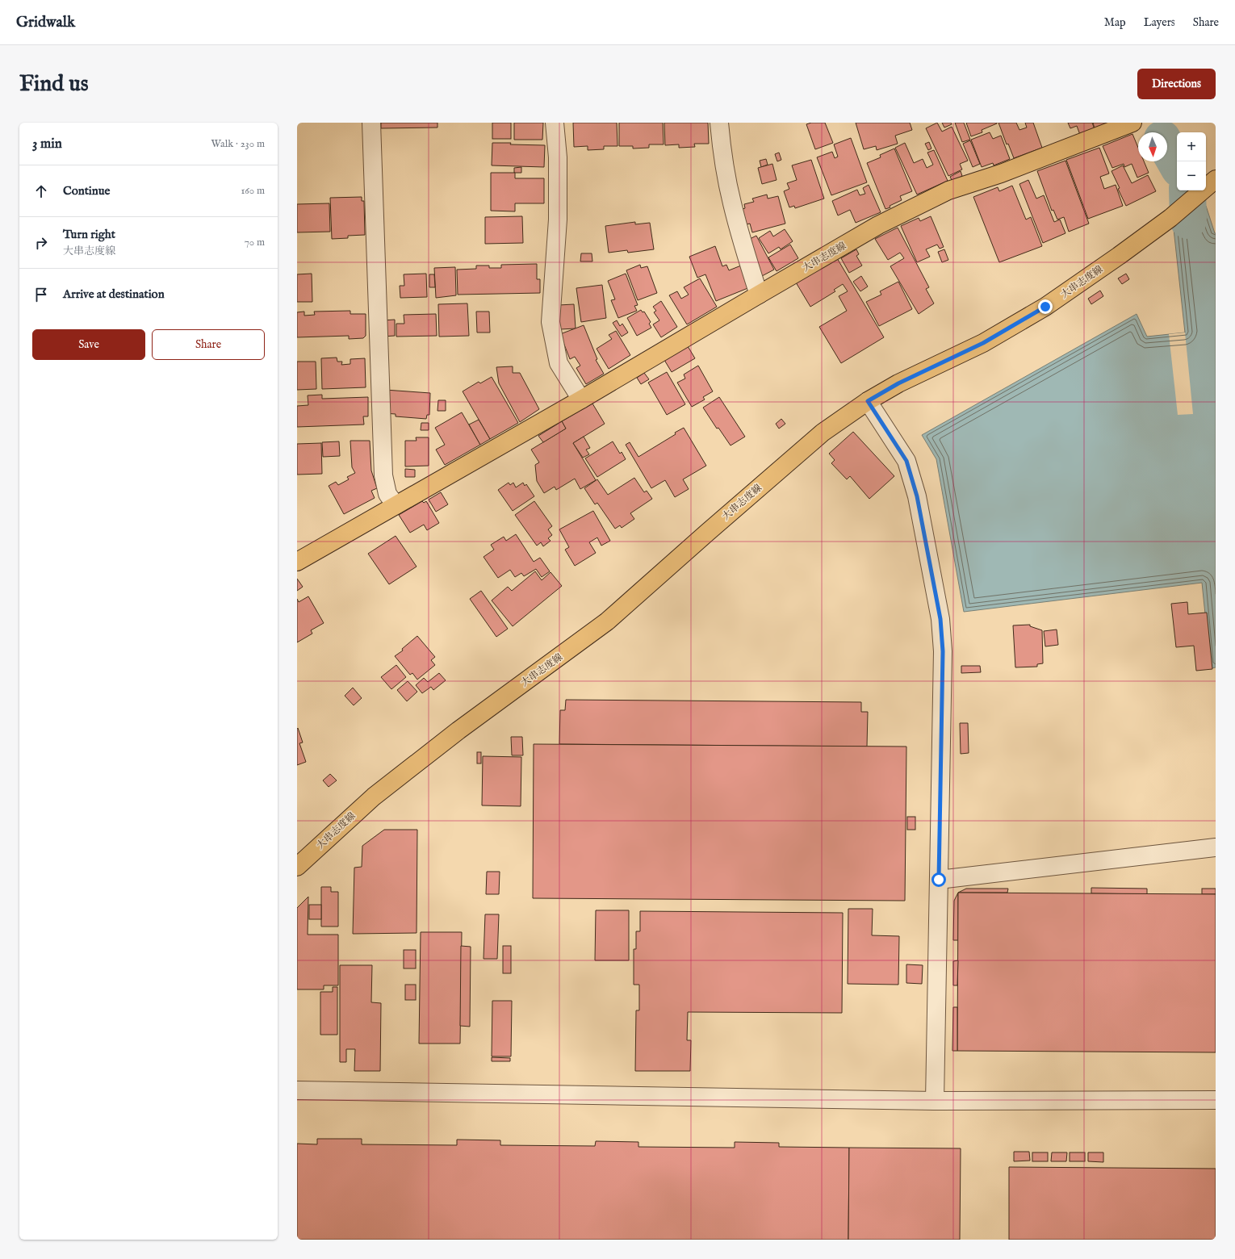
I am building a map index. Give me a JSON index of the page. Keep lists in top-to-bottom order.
{
  "streets": {
    "main road": ["大串志度線"]
  },
  "north": "bottom",
  "page": {
    "header": "Gridwalk",
    "nav": ["Map", "Layers", "Share"],
    "buttons": [
      "Directions",
      ["Save", "Share"]
    ],
    "title": "Find us",
    "heading": ["3 min", "Walk · 230 m"],
    "map_buttons": ["+", "−"],
    "list": [
      ["Continue", "160 m"],
      ["Turn right", "大串志度線", "70 m"],
      "Arrive at destination"
    ]
  }
}
